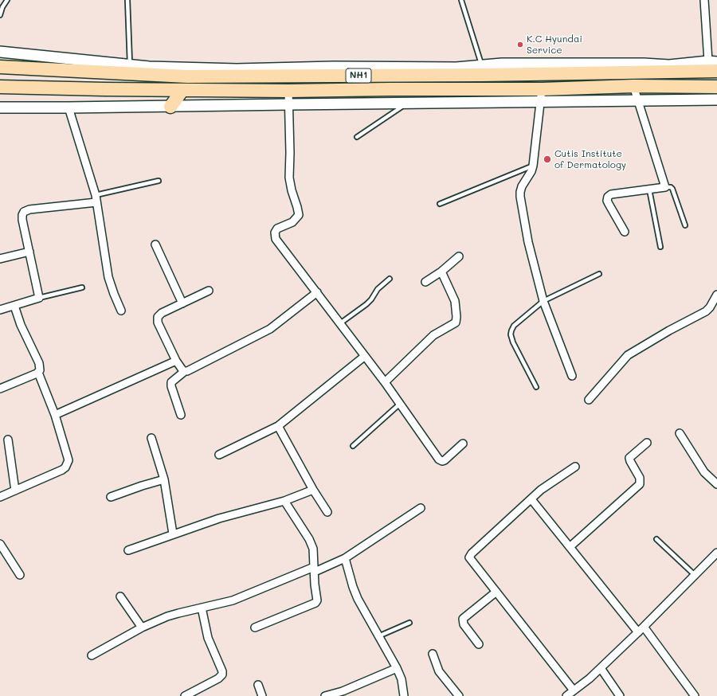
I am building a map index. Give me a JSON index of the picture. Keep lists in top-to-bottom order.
{
  "streets": {
    "highway": ["NH1"]
  },
  "places": ["K.C Hyundai Service", "Cutis Institute of Dermatology"]
}
